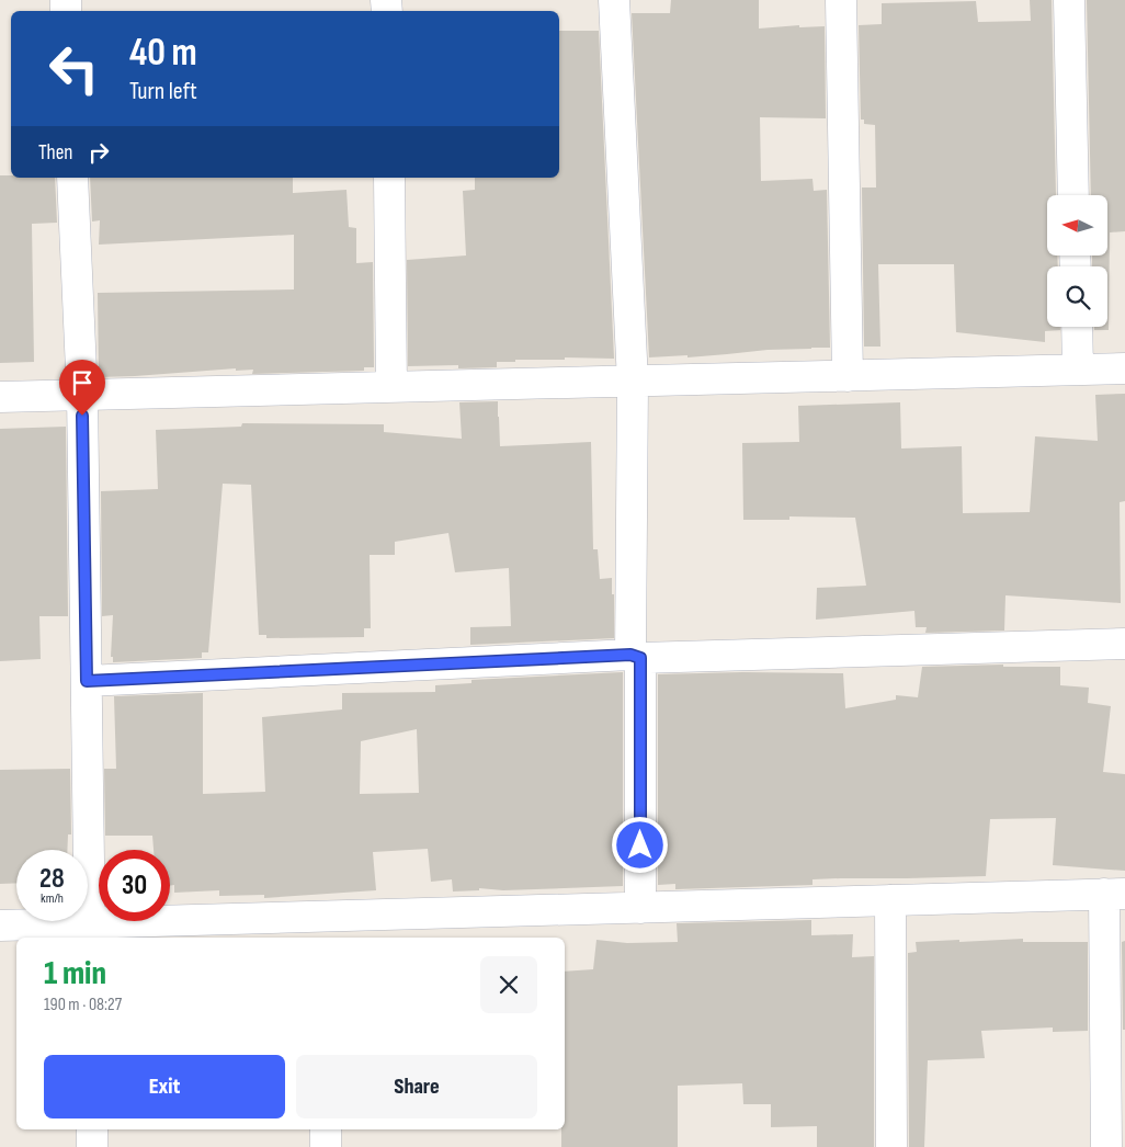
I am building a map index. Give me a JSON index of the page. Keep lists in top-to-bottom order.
{
  "north": "left",
  "page": {
    "turn": ["40 m", "Turn left"],
    "then": "Then",
    "speed": "28 km/h",
    "limit": "30",
    "heading": ["1 min", "190 m · 08:27"],
    "buttons": ["Exit", "Share"]
  }
}
